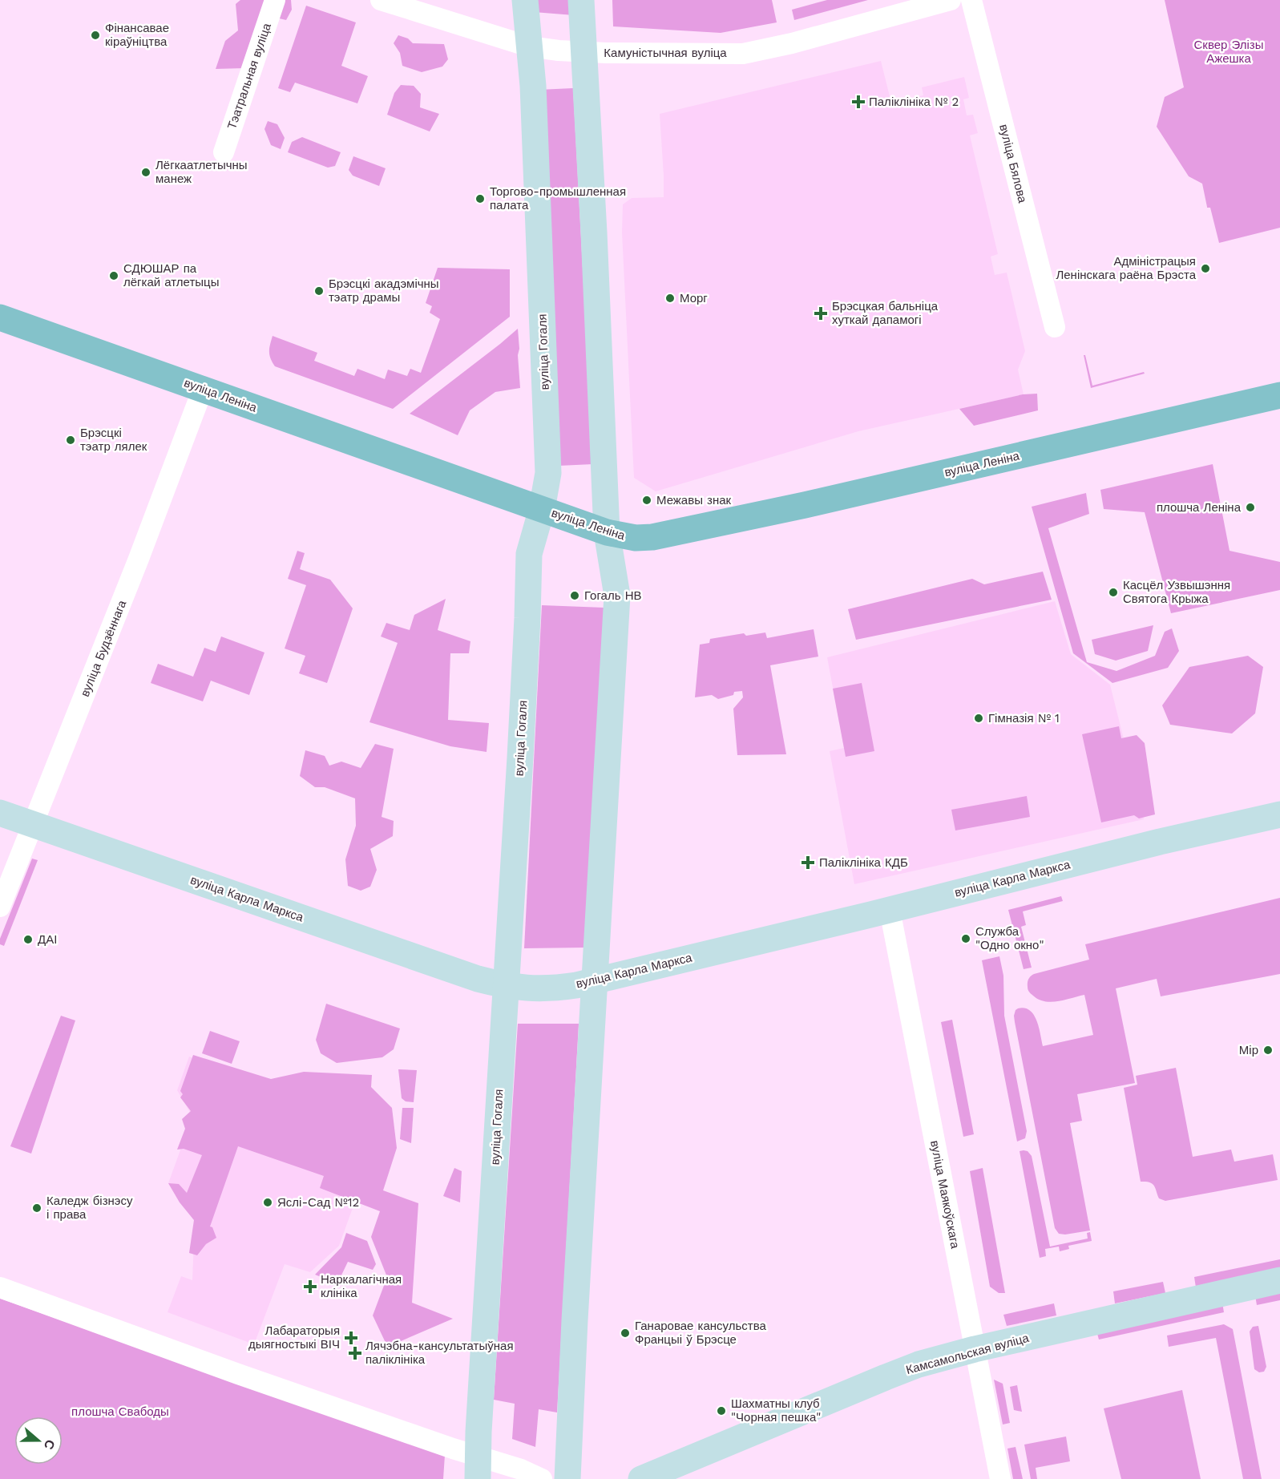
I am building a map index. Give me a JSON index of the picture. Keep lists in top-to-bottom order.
{
  "streets": {
    "main road": [
      "вуліца Гогаля",
      "вуліца Леніна",
      "вуліца Карла Маркса",
      "Камсамольская вуліца"
    ],
    "street": [
      "Камуністычная вуліца",
      "Тэатральная вуліца",
      "вуліца Бялова",
      "вуліца Будзённага",
      "вуліца Маякоўскага"
    ]
  },
  "crossings": [
    ["Камуністычная вуліца", "вуліца Гогаля"],
    ["вуліца Гогаля", "вуліца Леніна"],
    ["вуліца Гогаля", "вуліца Карла Маркса"],
    ["вуліца Леніна", "вуліца Будзённага"],
    ["вуліца Будзённага", "вуліца Карла Маркса"],
    ["вуліца Карла Маркса", "вуліца Маякоўскага"],
    ["вуліца Маякоўскага", "Камсамольская вуліца"]
  ],
  "parks": ["Сквер Элізы Ажешка", "плошча Свабоды"],
  "places": {
    "other": [
      "Фінансавае кіраўніцтва",
      "Лёгкаатлетычны манеж",
      "Торгово-промышленная палата",
      "Адміністрацыя Ленінскага раёна Брэста",
      "СДЮШАР па лёгкай атлетыцы",
      "Брэсцкі акадэмічны тэатр драмы",
      "Морг",
      "Брэсцкі тэатр лялек",
      "Межавы знак",
      "плошча Леніна",
      "Касцёл Узвышэння Святога Крыжа",
      "Гогаль НВ",
      "Гімназія № 1",
      "Служба \"Одно окно\"",
      "ДАІ",
      "Мір",
      "Яслі-Сад №12",
      "Каледж бізнэсу і права",
      "Ганаровае кансульства Францыі ў Брэсце",
      "Шахматны клуб \"Чорная пешка\""
    ],
    "health": [
      "Паліклініка № 2",
      "Брэсцкая бальніца хуткай дапамогі",
      "Паліклініка КДБ",
      "Наркалагічная клініка",
      "Лабараторыя дыягностыкі ВІЧ",
      "Лячэбна-кансультатыўная паліклініка"
    ]
  },
  "north": "right"
}
